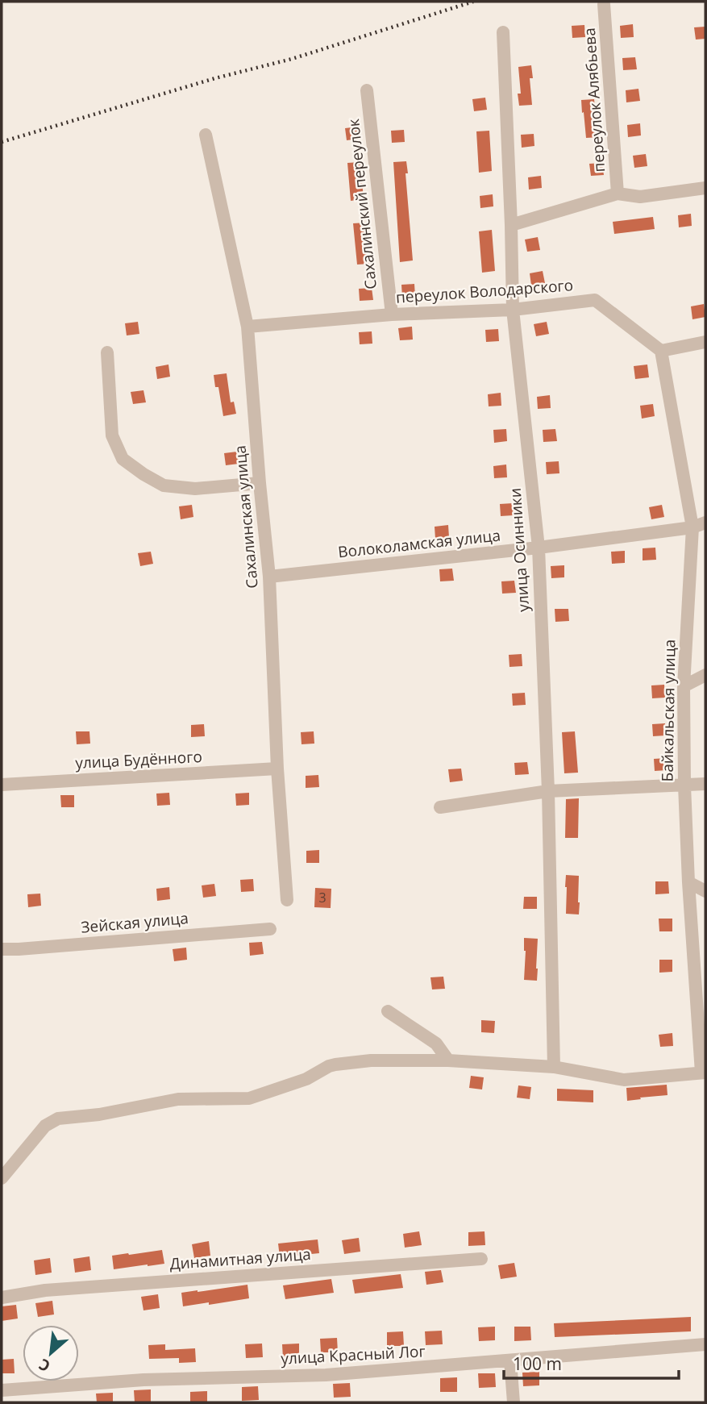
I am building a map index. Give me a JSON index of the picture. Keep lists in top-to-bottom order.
{
  "streets": {
    "street": [
      "переулок Алябьева",
      "Сахалинский переулок",
      "переулок Володарского",
      "Сахалинская улица",
      "Волоколамская улица",
      "улица Осинники",
      "Байкальская улица",
      "улица Будённого",
      "Зейская улица",
      "Динамитная улица",
      "улица Красный Лог"
    ]
  },
  "crossings": [
    ["Сахалинский переулок", "переулок Володарского"],
    ["переулок Володарского", "Сахалинская улица"],
    ["переулок Володарского", "улица Осинники"],
    ["переулок Володарского", "Байкальская улица"],
    ["Сахалинская улица", "Волоколамская улица"],
    ["Сахалинская улица", "улица Будённого"],
    ["Волоколамская улица", "улица Осинники"],
    ["Волоколамская улица", "Байкальская улица"]
  ],
  "house_numbers": ["3"],
  "scale_bar": "100 m",
  "north": "bottom left"
}
